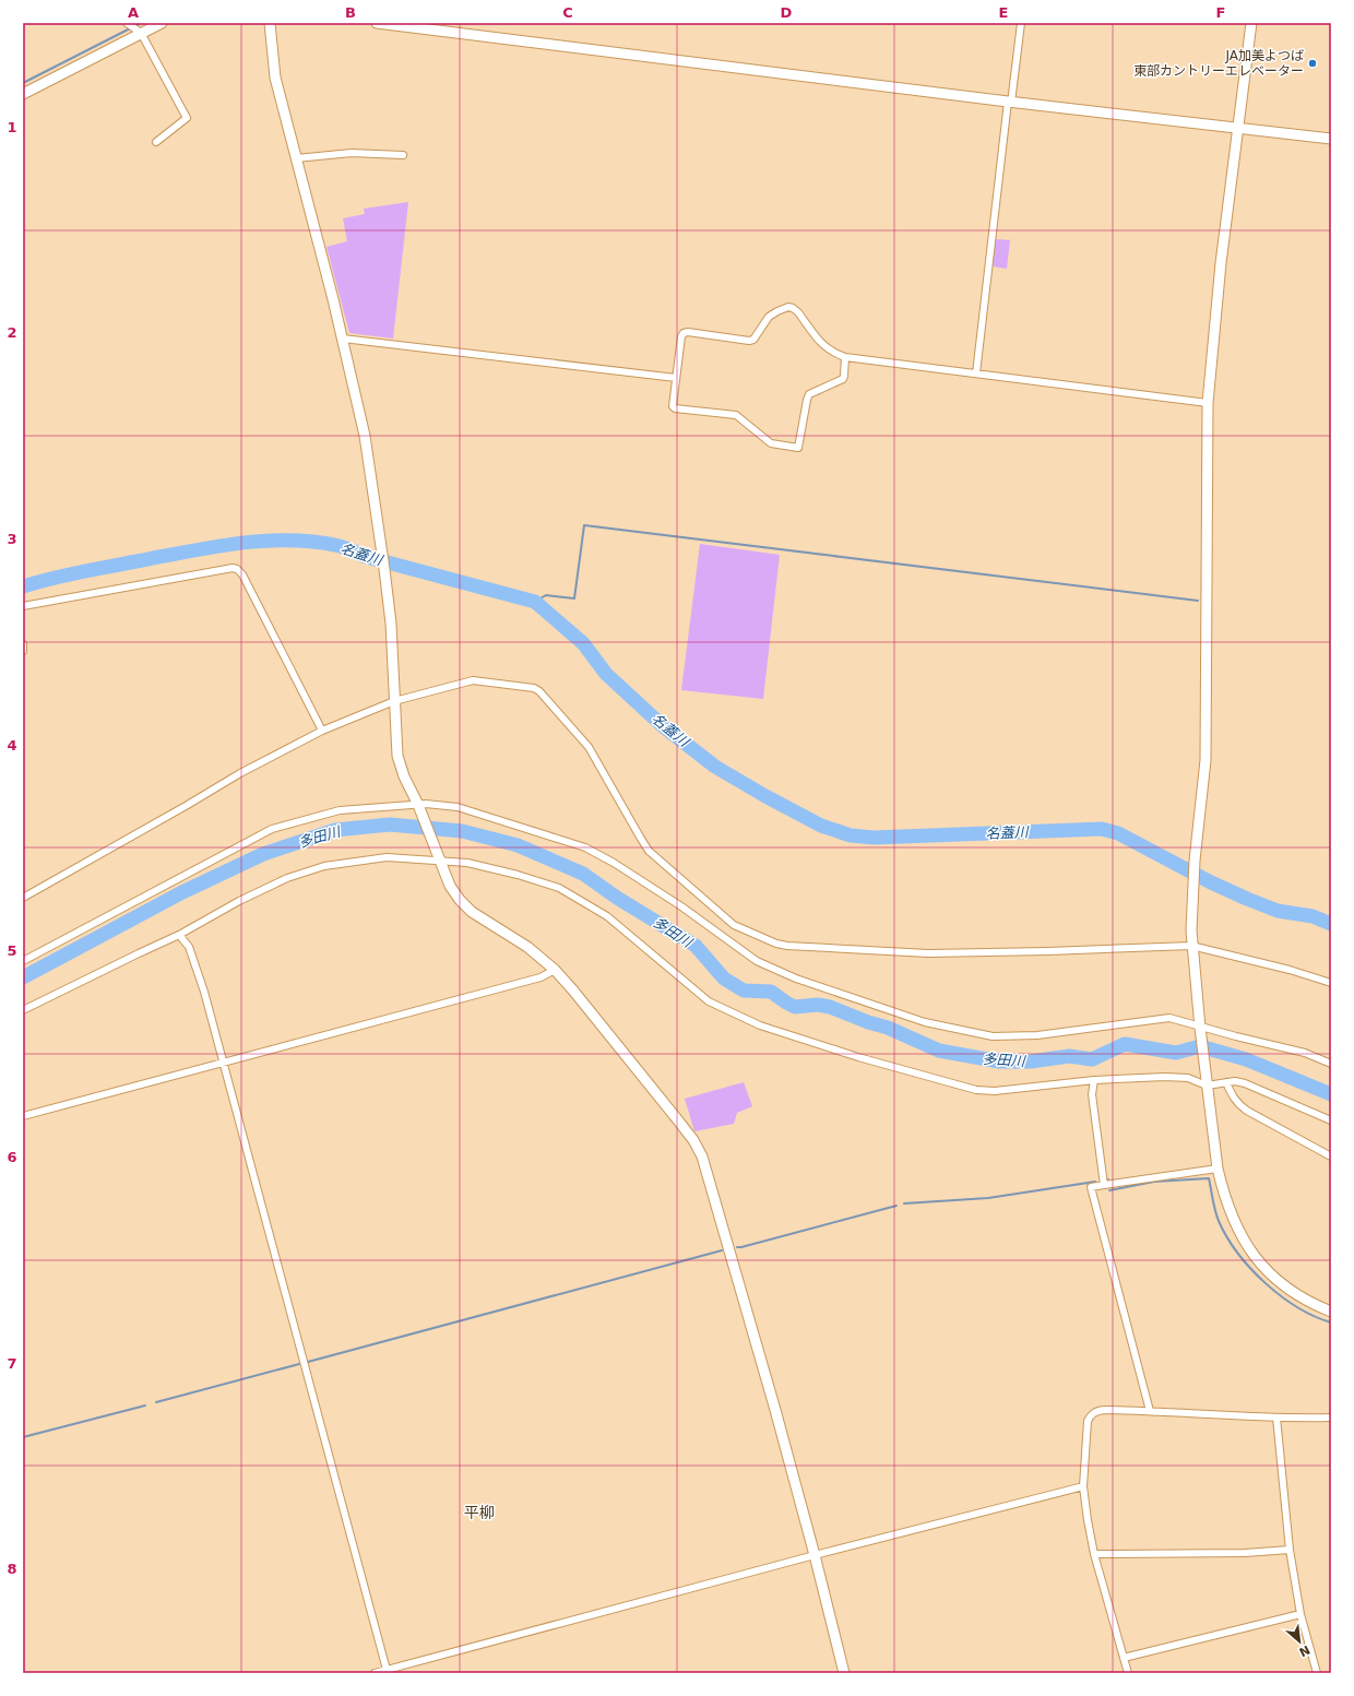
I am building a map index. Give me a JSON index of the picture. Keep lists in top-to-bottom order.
{
  "districts": ["平柳"],
  "water": ["名蓋川", "多田川"],
  "places": ["JA加美よつば 東部カントリーエレベーター"],
  "north": "bottom right",
  "grid": {
    "columns": [
      "A",
      "B",
      "C",
      "D",
      "E",
      "F"
    ],
    "rows": [
      "1",
      "2",
      "3",
      "4",
      "5",
      "6",
      "7",
      "8"
    ]
  }
}
